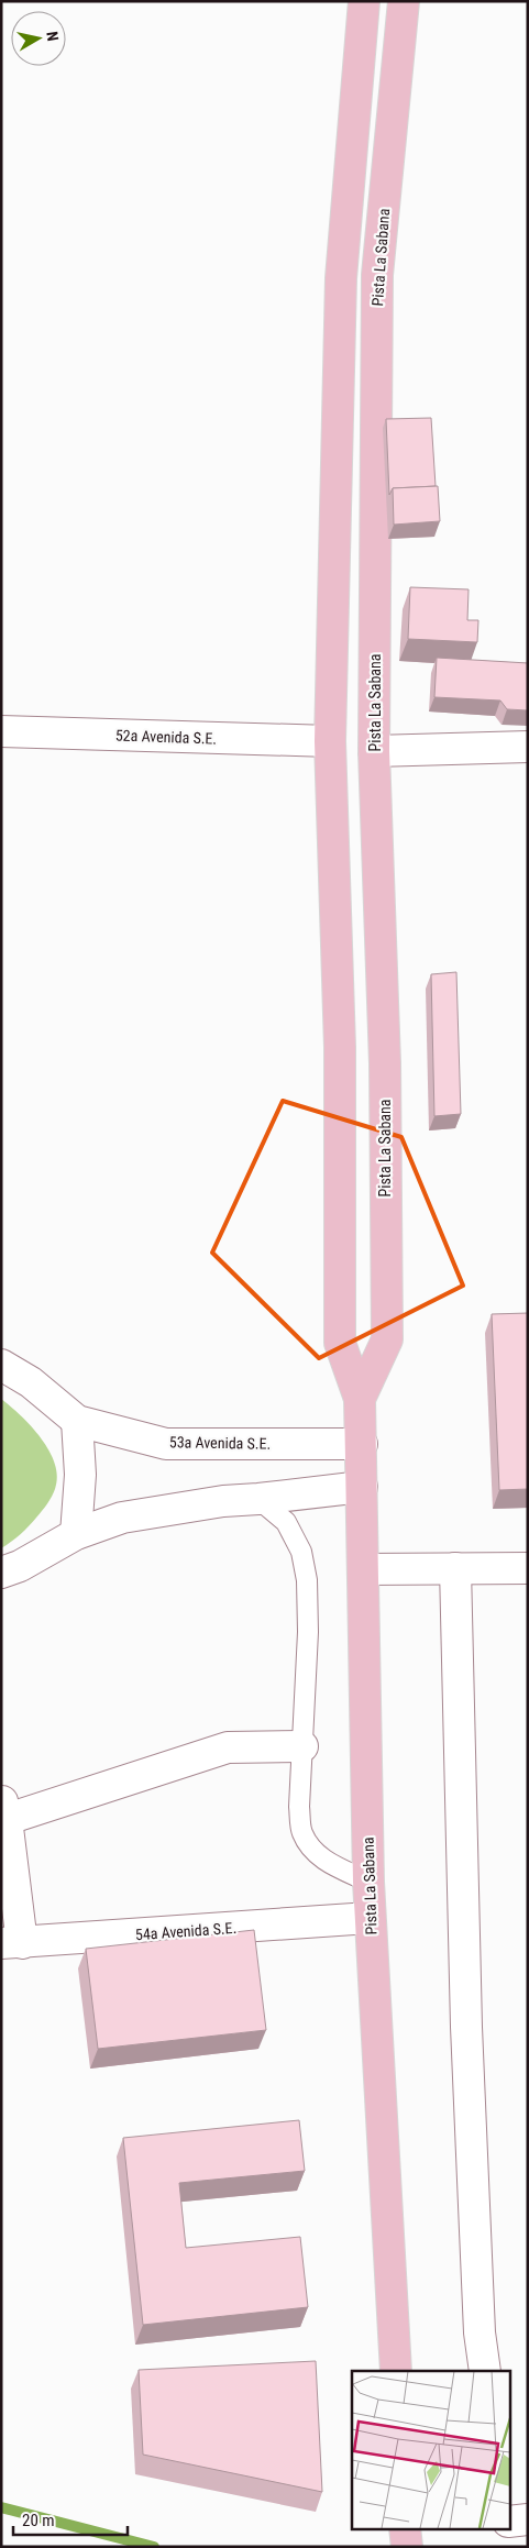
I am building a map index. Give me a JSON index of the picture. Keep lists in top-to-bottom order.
{
  "streets": {
    "main road": ["Pista La Sabana"],
    "street": ["52a Avenida S.E.", "53a Avenida S.E.", "54a Avenida S.E."]
  },
  "crossings": [
    ["Pista La Sabana", "52a Avenida S.E."],
    ["Pista La Sabana", "53a Avenida S.E."],
    ["Pista La Sabana", "54a Avenida S.E."]
  ],
  "scale_bar": "20 m",
  "north": "right"
}
